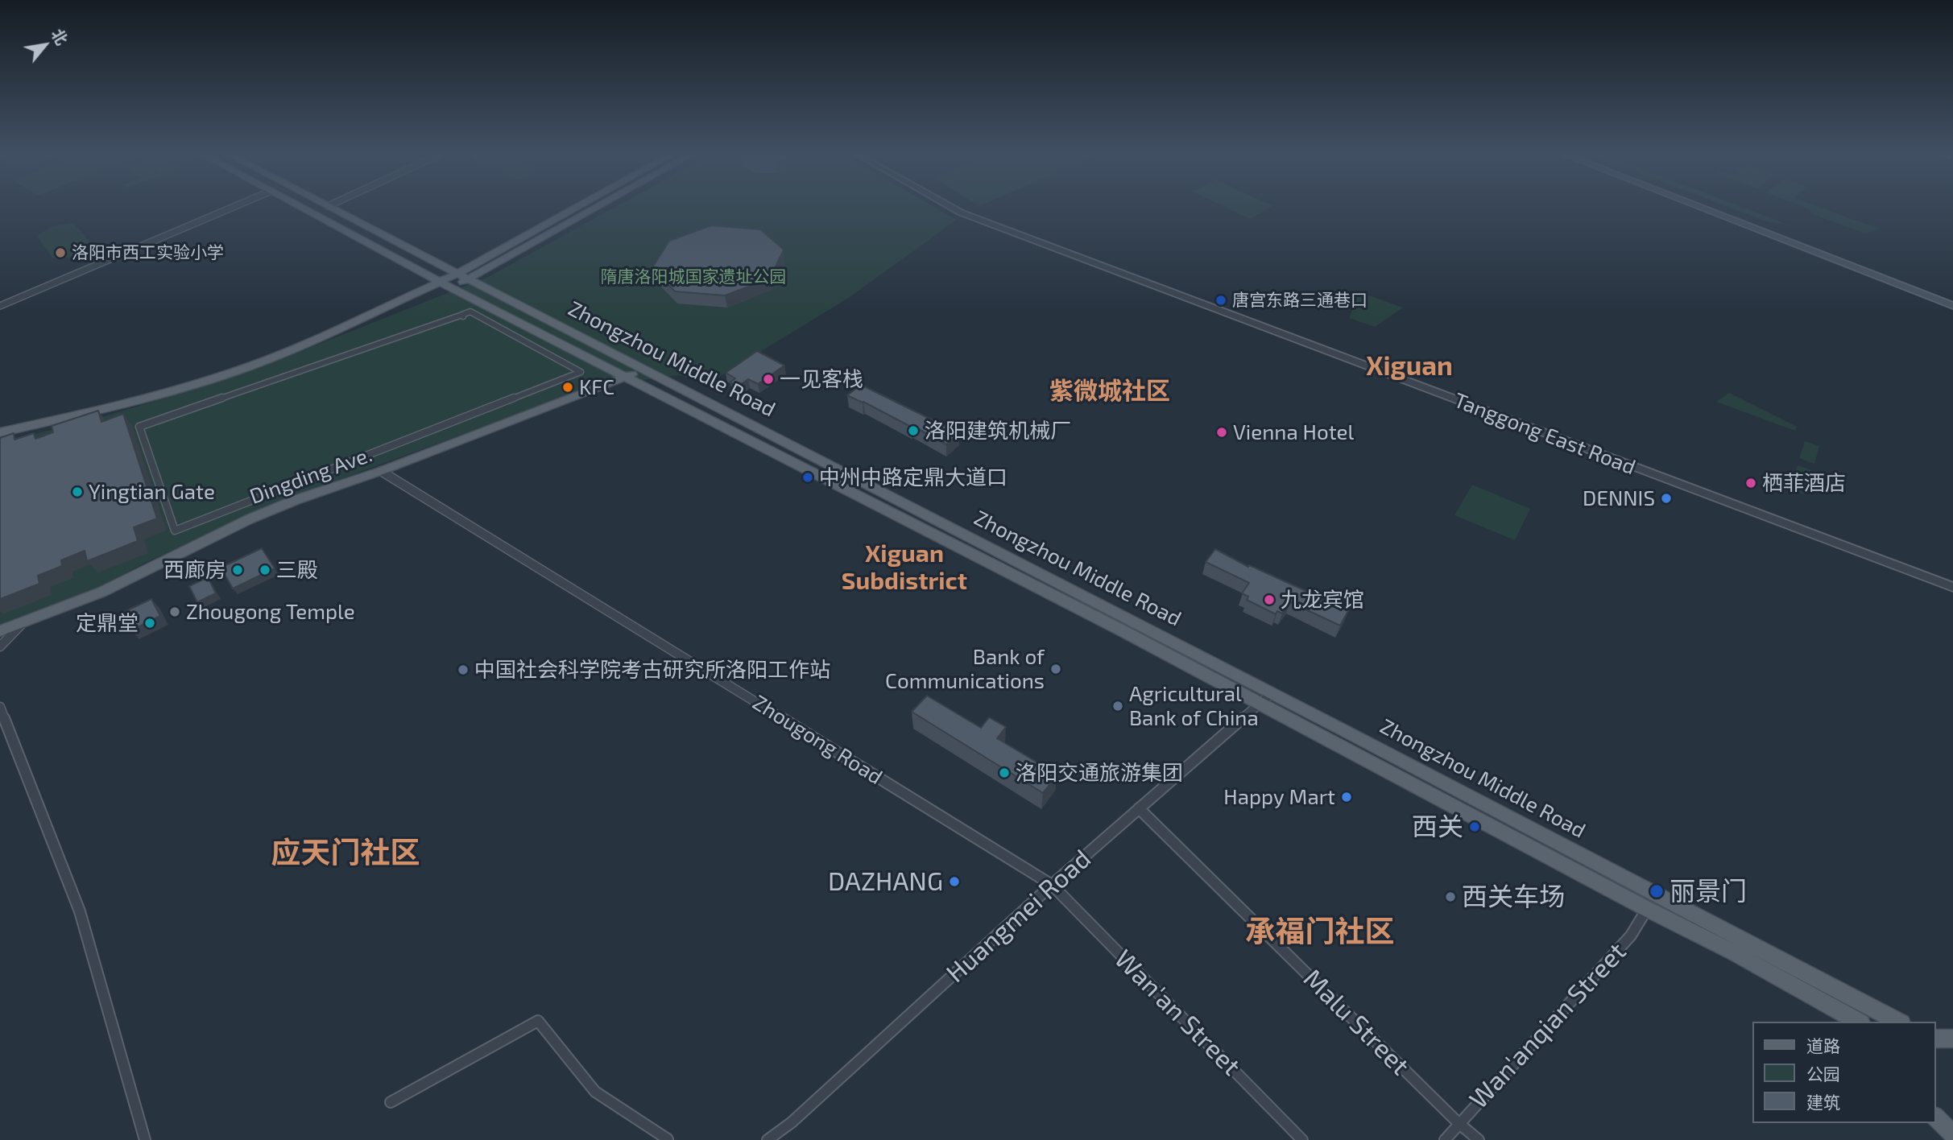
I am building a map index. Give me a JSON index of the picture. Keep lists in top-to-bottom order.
{
  "streets": {
    "main road": ["Zhongzhou Middle Road", "Dingding Ave."],
    "street": [
      "Tanggong East Road",
      "Zhougong Road",
      "Huangmei Road",
      "Wan'an Street",
      "Malu Street",
      "Wan'anqian Street"
    ]
  },
  "crossings": [
    ["Zhongzhou Middle Road", "Dingding Ave."],
    ["Zhongzhou Middle Road", "Huangmei Road"],
    ["Zhongzhou Middle Road", "Wan'anqian Street"],
    ["Dingding Ave.", "Zhougong Road"],
    ["Zhougong Road", "Huangmei Road"],
    ["Zhougong Road", "Wan'an Street"],
    ["Huangmei Road", "Wan'an Street"],
    ["Huangmei Road", "Malu Street"],
    ["Malu Street", "Wan'anqian Street"]
  ],
  "districts": [
    "Xiguan",
    "紫微城社区",
    "Xiguan Subdistrict",
    "应天门社区",
    "承福门社区"
  ],
  "parks": ["隋唐洛阳城国家遗址公园"],
  "places": [
    "洛阳市西工实验小学",
    "唐宫东路三通巷口",
    "一见客栈",
    "KFC",
    "洛阳建筑机械厂",
    "Vienna Hotel",
    "中州中路定鼎大道口",
    "栖菲酒店",
    "Yingtian Gate",
    "DENNIS",
    "西廊房",
    "三殿",
    "九龙宾馆",
    "Zhougong Temple",
    "定鼎堂",
    "Bank of Communications",
    "中国社会科学院考古研究所洛阳工作站",
    "Agricultural Bank of China",
    "洛阳交通旅游集团",
    "Happy Mart",
    "西关",
    "DAZHANG",
    "丽景门",
    "西关车场"
  ],
  "legend": ["道路", "公园", "建筑"],
  "north": "top right"
}
